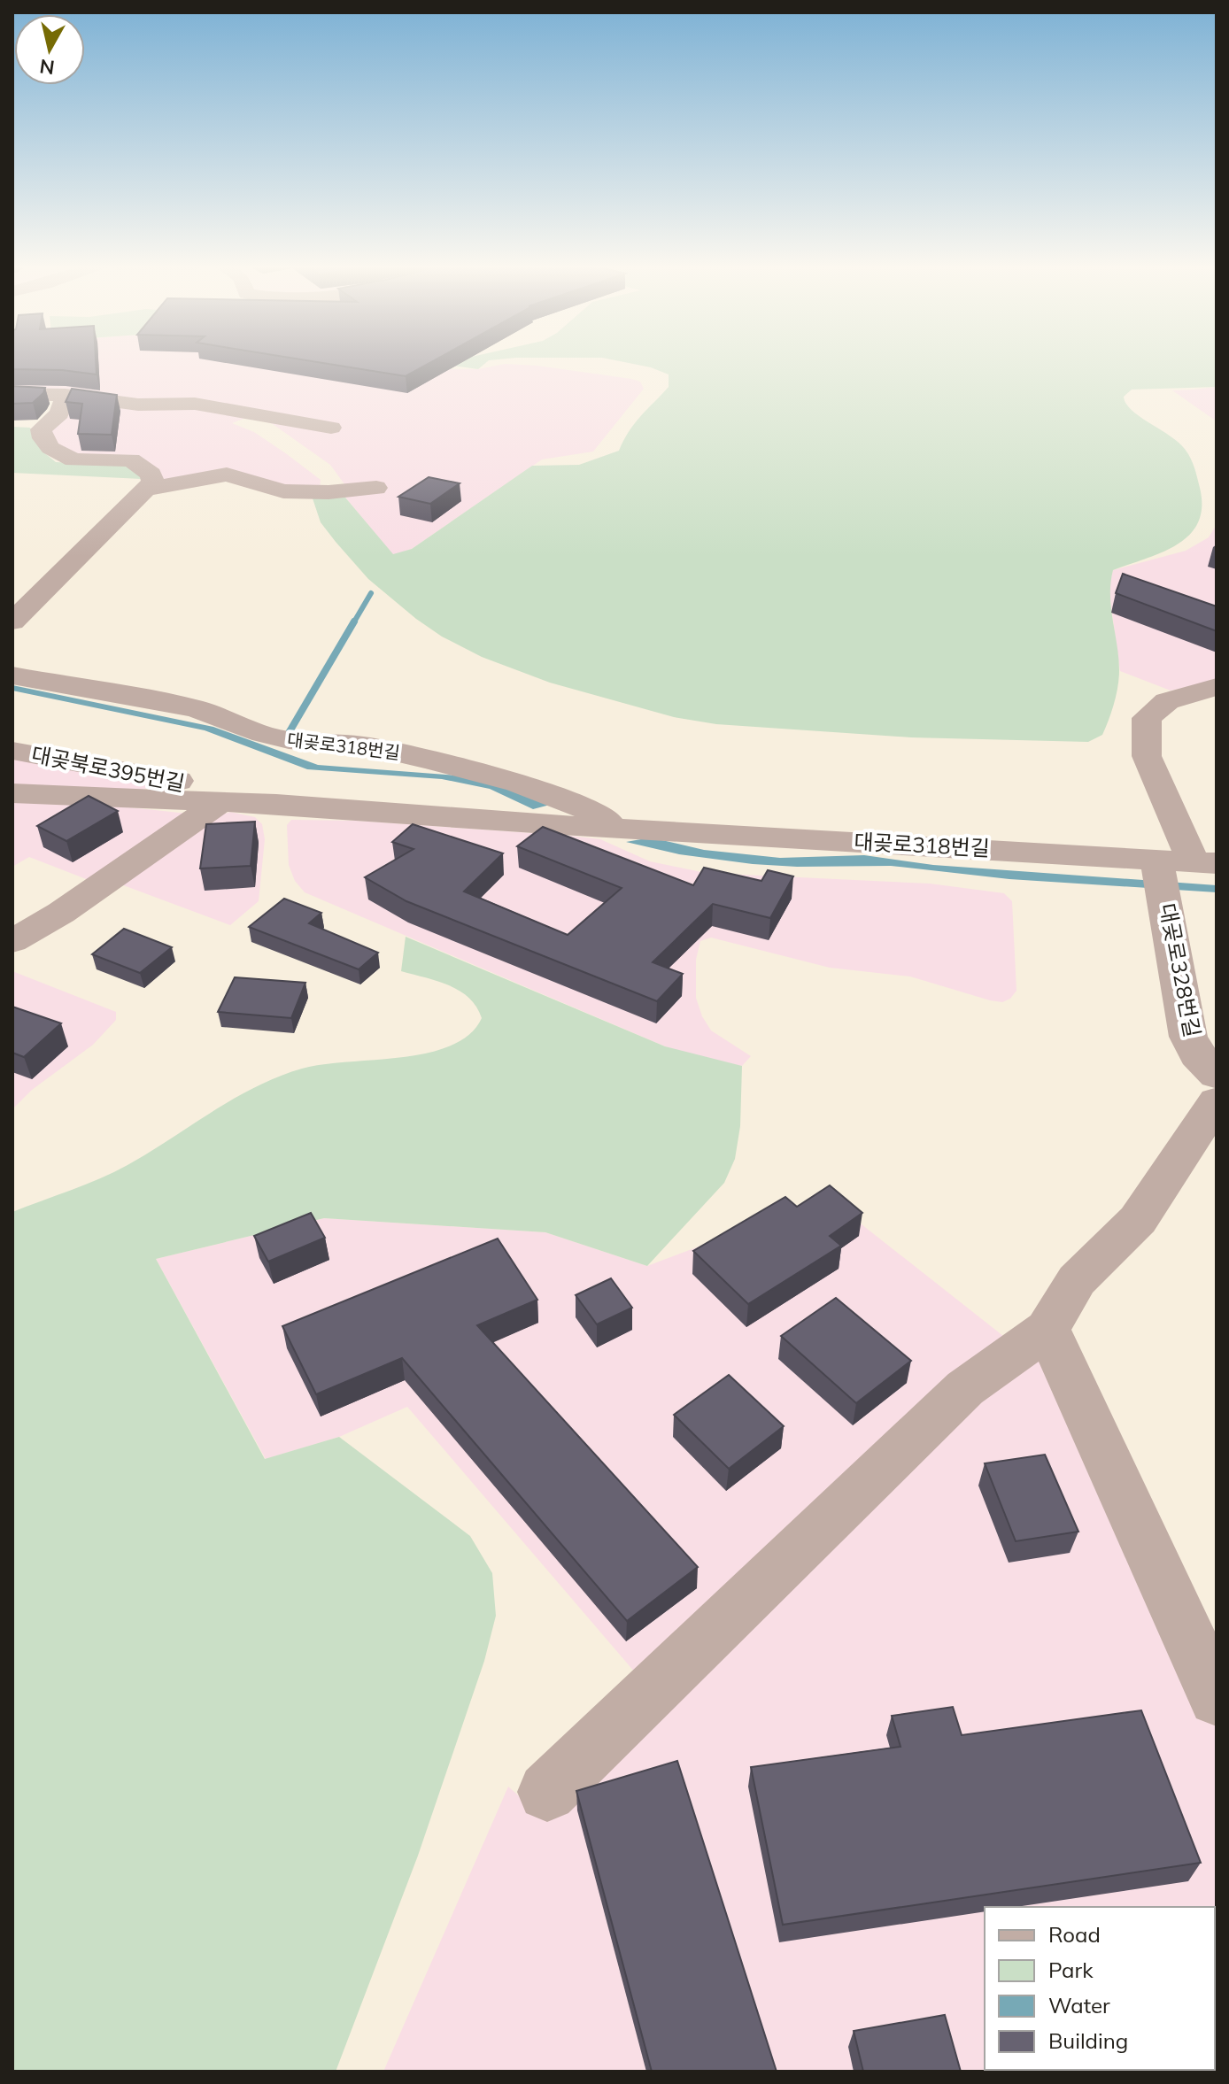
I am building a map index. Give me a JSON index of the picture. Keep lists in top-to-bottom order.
{
  "streets": {
    "street": ["대곶로318번길", "대곶북로395번길", "대곶로328번길"]
  },
  "crossings": [
    ["대곶로318번길", "대곶북로395번길"],
    ["대곶로318번길", "대곶로328번길"]
  ],
  "legend": [
    "Road",
    "Park",
    "Water",
    "Building"
  ],
  "north": "bottom"
}
